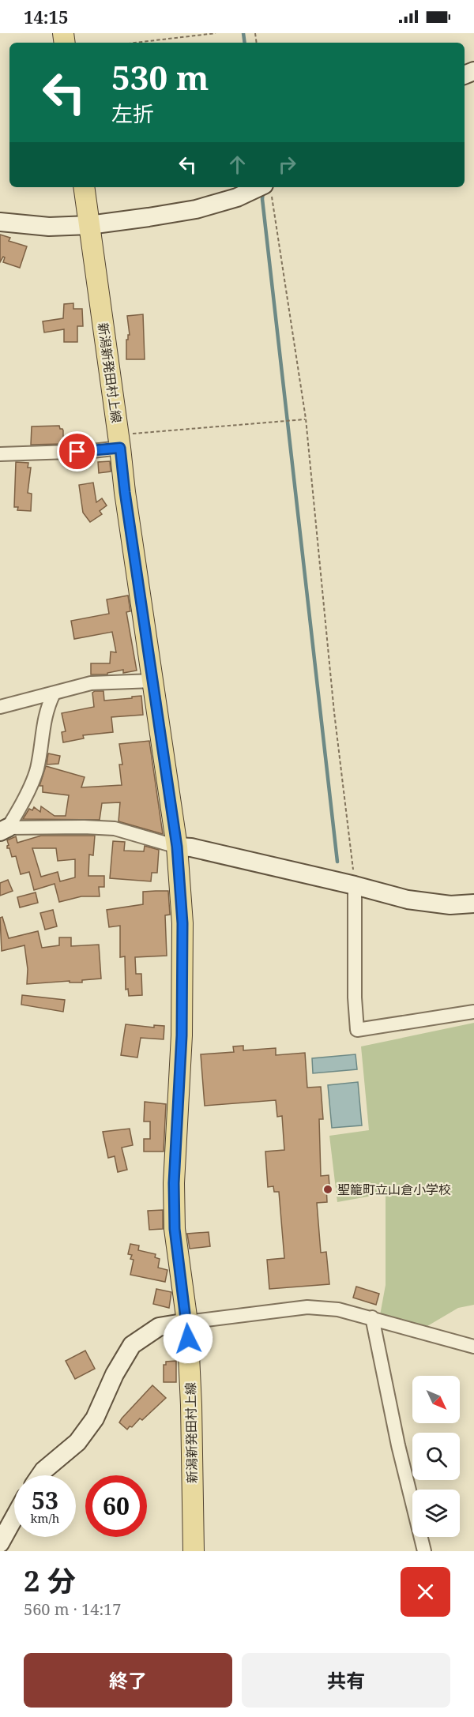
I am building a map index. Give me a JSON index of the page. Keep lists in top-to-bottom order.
{
  "streets": {
    "main road": ["新潟新発田村上線"]
  },
  "places": ["聖籠町立山倉小学校"],
  "north": "bottom right",
  "page": {
    "status": "14:15",
    "turn": ["530 m", "左折"],
    "speed": "53 km/h",
    "limit": "60",
    "heading": ["2 分", "560 m · 14:17"],
    "buttons": ["終了", "共有"]
  }
}
